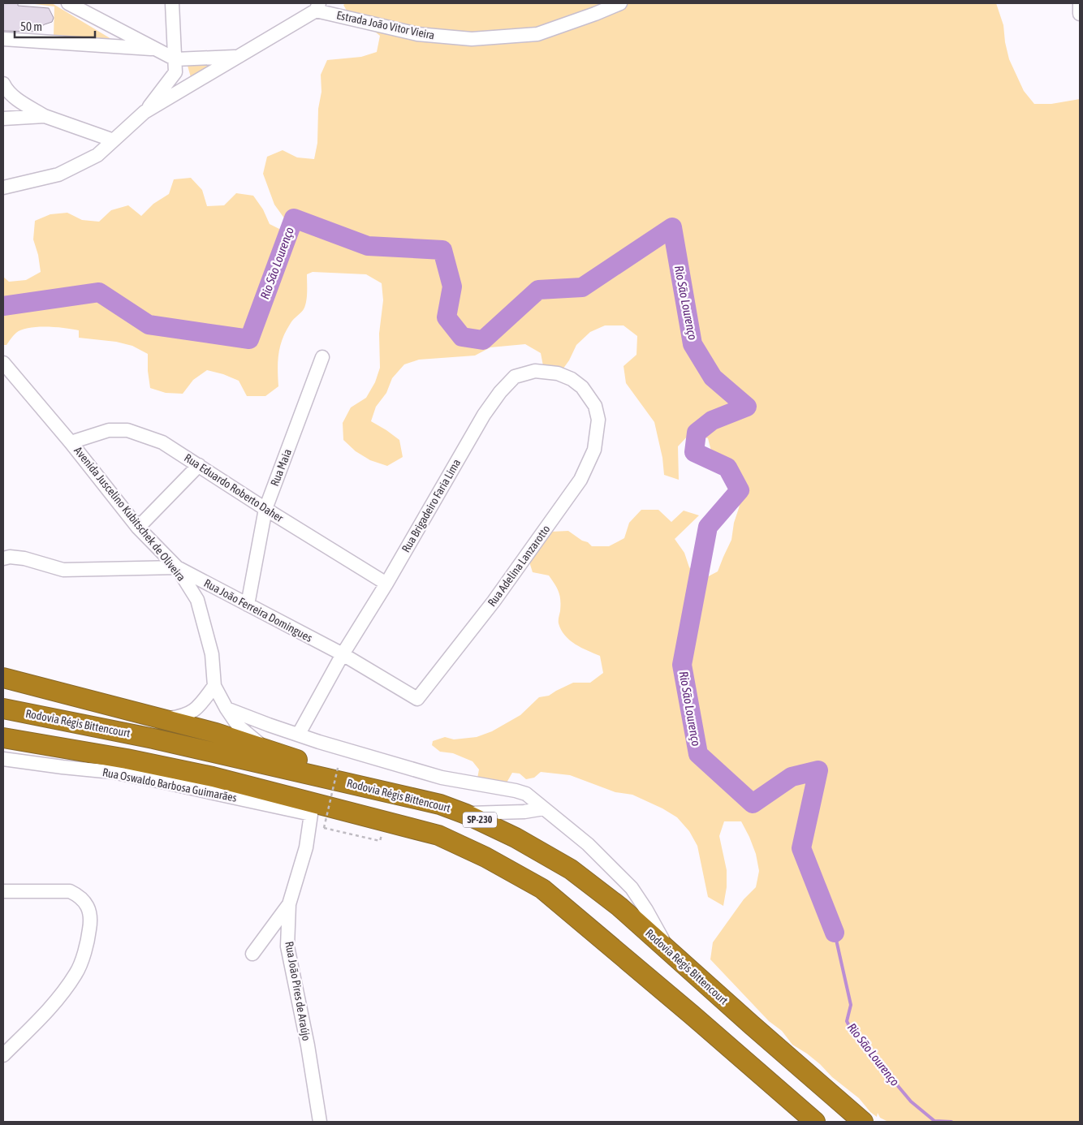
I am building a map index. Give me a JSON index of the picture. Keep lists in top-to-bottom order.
{
  "streets": {
    "highway": ["Rodovia Régis Bittencourt", "SP-230"],
    "street": [
      "Estrada João Vitor Vieira",
      "Rua Maia",
      "Rua Eduardo Roberto Daher",
      "Rua Brigadeiro Faria Lima",
      "Avenida Juscelino Kubitschek de Oliveira",
      "Rua Adelina Lanzarotto",
      "Rua João Ferreira Domingues",
      "Rua Oswaldo Barbosa Guimarães",
      "Rua João Pires de Araújo"
    ]
  },
  "crossings": [
    ["Rua Maia", "Rua Eduardo Roberto Daher"],
    ["Rua Maia", "Rua João Ferreira Domingues"],
    ["Rua Eduardo Roberto Daher", "Rua Brigadeiro Faria Lima"],
    ["Rua Eduardo Roberto Daher", "Avenida Juscelino Kubitschek de Oliveira"],
    ["Rua Brigadeiro Faria Lima", "Rua Adelina Lanzarotto"],
    ["Rua Brigadeiro Faria Lima", "Rua João Ferreira Domingues"],
    ["Avenida Juscelino Kubitschek de Oliveira", "Rua João Ferreira Domingues"],
    ["Rua Adelina Lanzarotto", "Rua João Ferreira Domingues"],
    ["Rua Oswaldo Barbosa Guimarães", "Rua João Pires de Araújo"]
  ],
  "water": ["Rio São Lourenço"],
  "scale_bar": "50 m"
}
